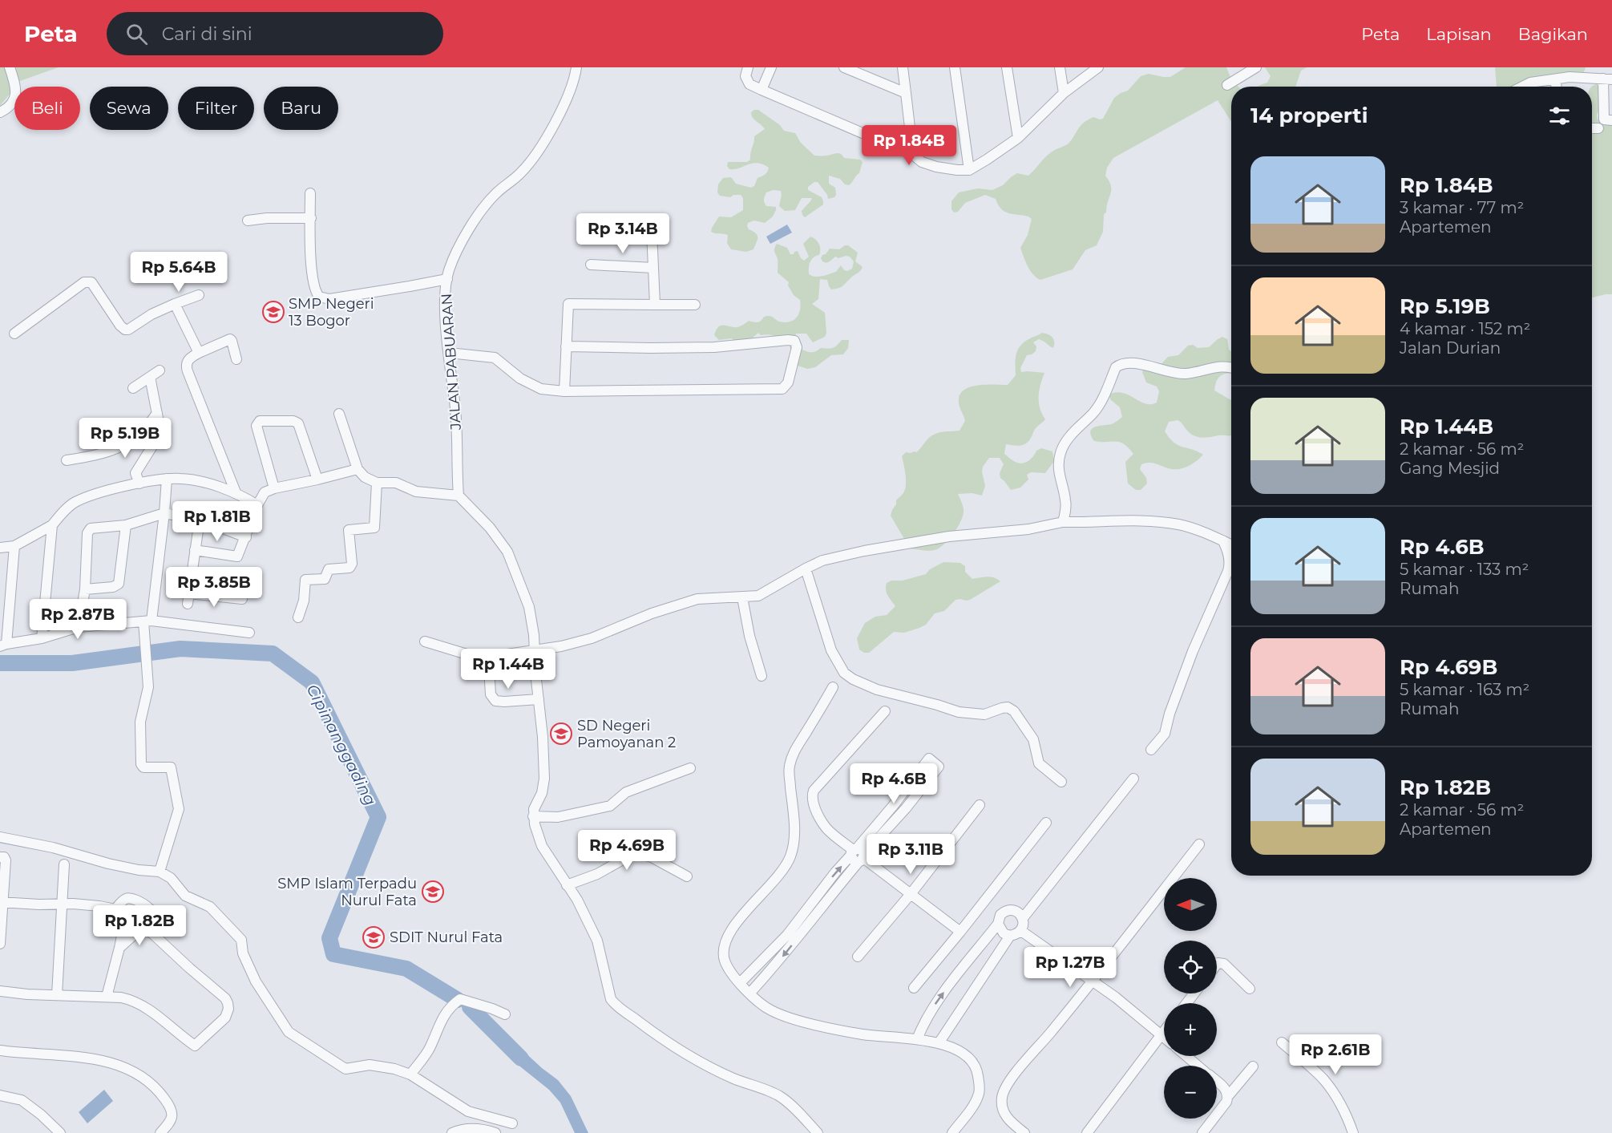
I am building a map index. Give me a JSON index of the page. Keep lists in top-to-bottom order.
{
  "streets": {
    "street": ["JALAN PABUARAN"]
  },
  "water": ["Cipinanggading"],
  "places": {
    "school or university": [
      "SMP Negeri 13 Bogor",
      "SD Negeri Pamoyanan 2",
      "SMP Islam Terpadu Nurul Fata",
      "SDIT Nurul Fata"
    ]
  },
  "north": "left",
  "page": {
    "header": "Peta",
    "search": "Cari di sini",
    "nav": ["Peta", "Lapisan", "Bagikan"],
    "chip": [
      "Beli",
      "Sewa",
      "Filter",
      "Baru"
    ],
    "heading": "14 properti",
    "price": [
      "Rp 1.84B",
      "Rp 3.14B",
      "Rp 5.64B",
      "Rp 5.19B",
      "Rp 1.81B",
      "Rp 3.85B",
      "Rp 2.87B",
      "Rp 1.44B",
      "Rp 4.6B",
      "Rp 4.69B",
      "Rp 3.11B",
      "Rp 1.82B",
      "Rp 1.27B",
      "Rp 2.61B"
    ],
    "list": [
      {
        "name": "Rp 1.84B",
        "note": "3 kamar · 77 m² · Apartemen"
      },
      {
        "name": "Rp 5.19B",
        "note": "4 kamar · 152 m² · Jalan Durian"
      },
      {
        "name": "Rp 1.44B",
        "note": "2 kamar · 56 m² · Gang Mesjid"
      },
      {
        "name": "Rp 4.6B",
        "note": "5 kamar · 133 m² · Rumah"
      },
      {
        "name": "Rp 4.69B",
        "note": "5 kamar · 163 m² · Rumah"
      },
      {
        "name": "Rp 1.82B",
        "note": "2 kamar · 56 m² · Apartemen"
      }
    ],
    "map_buttons": ["+", "−"]
  }
}
